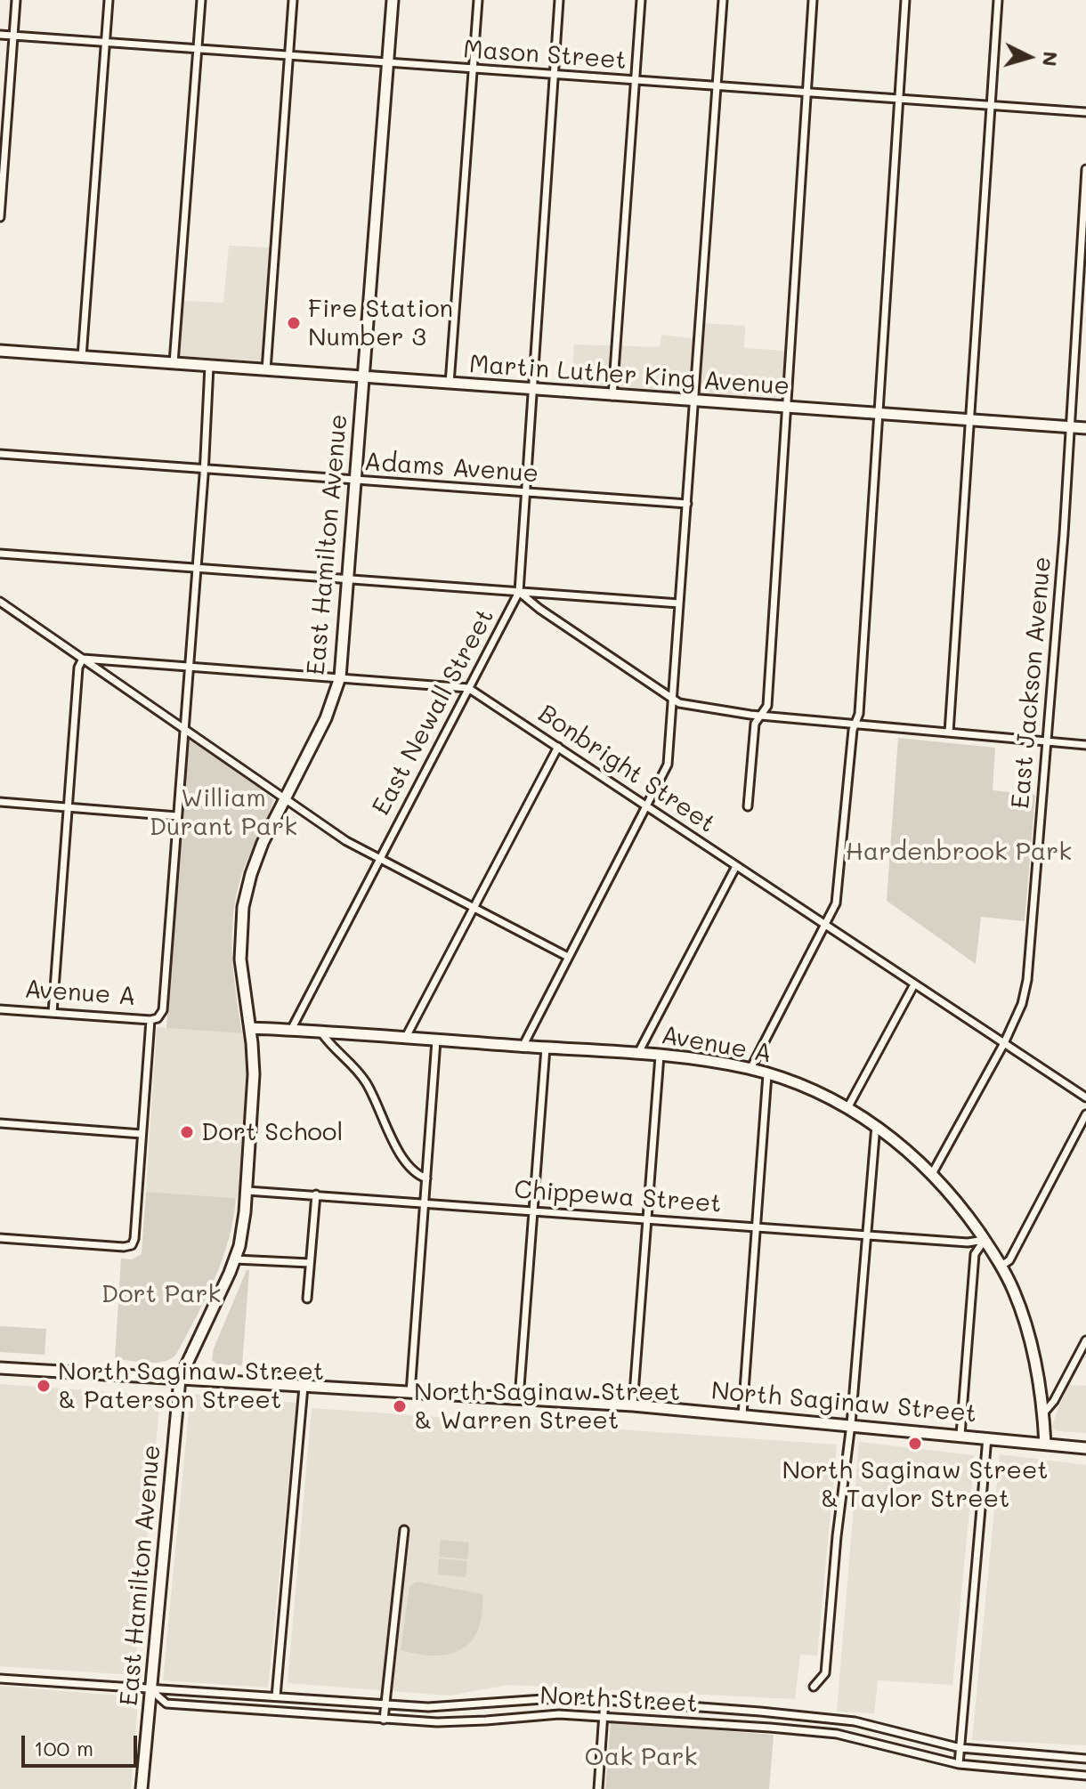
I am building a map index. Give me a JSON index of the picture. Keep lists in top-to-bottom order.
{
  "streets": {
    "street": [
      "Mason Street",
      "Martin Luther King Avenue",
      "Adams Avenue",
      "East Hamilton Avenue",
      "East Jackson Avenue",
      "East Newall Street",
      "Bonbright Street",
      "Avenue A",
      "Chippewa Street",
      "North Saginaw Street",
      "North Street"
    ]
  },
  "crossings": [
    ["Mason Street", "East Hamilton Avenue"],
    ["Mason Street", "East Newall Street"],
    ["Martin Luther King Avenue", "East Hamilton Avenue"],
    ["Martin Luther King Avenue", "East Jackson Avenue"],
    ["Martin Luther King Avenue", "East Newall Street"],
    ["Adams Avenue", "East Hamilton Avenue"],
    ["Adams Avenue", "East Newall Street"],
    ["East Hamilton Avenue", "Bonbright Street"],
    ["East Hamilton Avenue", "Avenue A"],
    ["East Hamilton Avenue", "Chippewa Street"],
    ["East Hamilton Avenue", "North Saginaw Street"],
    ["East Hamilton Avenue", "North Street"],
    ["East Jackson Avenue", "Bonbright Street"],
    ["East Jackson Avenue", "Avenue A"],
    ["East Newall Street", "Bonbright Street"],
    ["East Newall Street", "Avenue A"],
    ["Avenue A", "Chippewa Street"],
    ["Avenue A", "North Saginaw Street"]
  ],
  "parks": [
    "William Durant Park",
    "Hardenbrook Park",
    "Dort Park",
    "Oak Park"
  ],
  "places": [
    "Fire Station Number 3",
    "Dort School",
    "North Saginaw Street & Paterson Street",
    "North Saginaw Street & Warren Street",
    "North Saginaw Street & Taylor Street"
  ],
  "scale_bar": "100 m",
  "north": "right"
}
